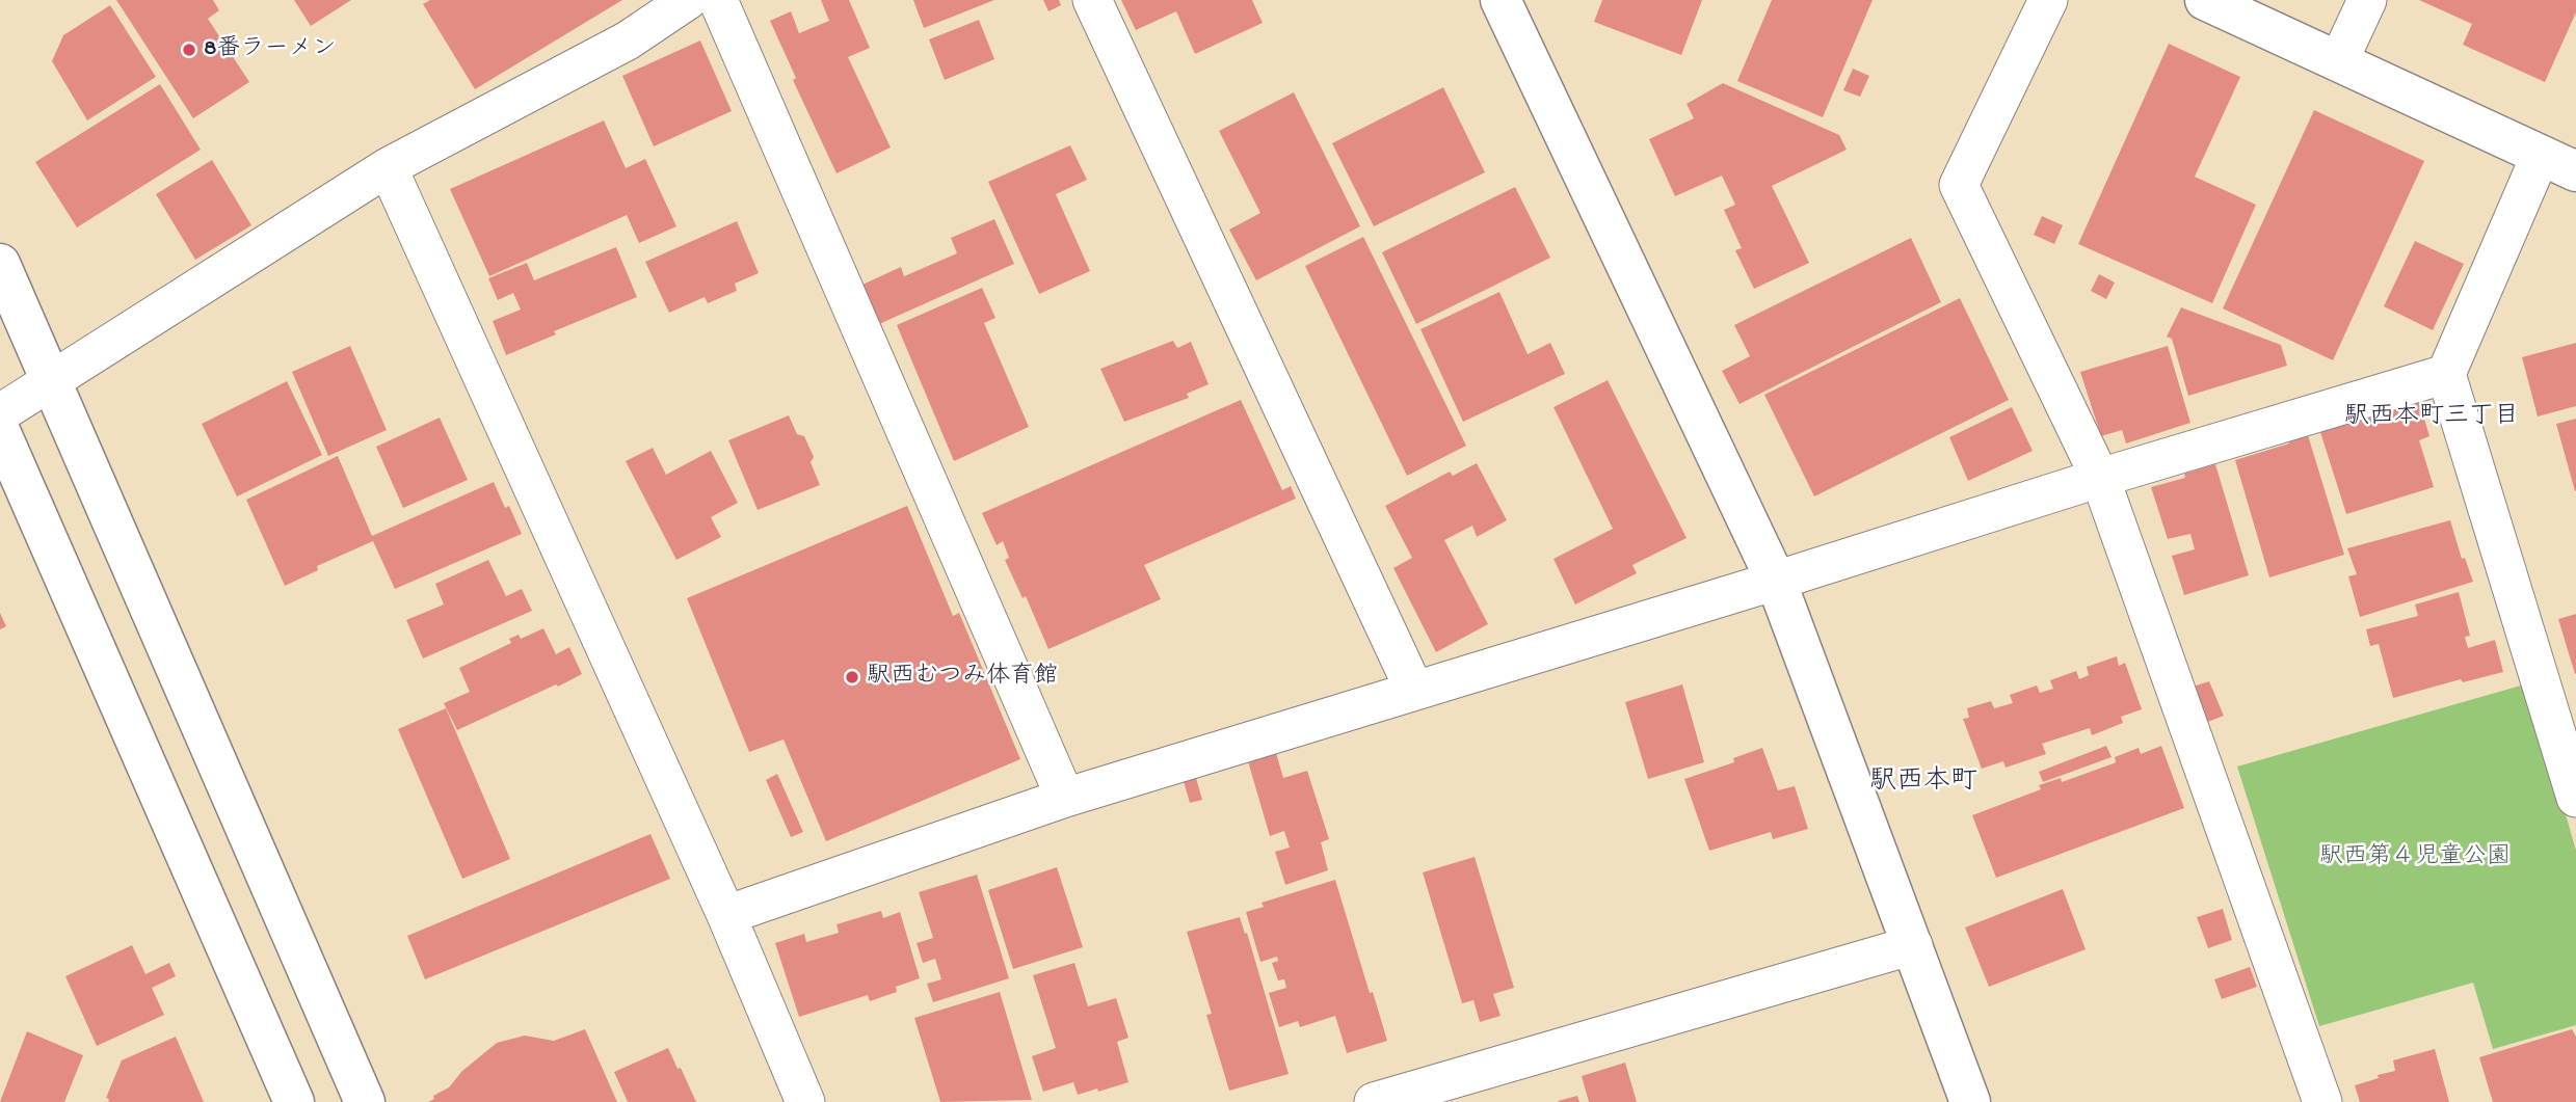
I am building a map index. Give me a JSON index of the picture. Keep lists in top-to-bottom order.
{
  "districts": ["駅西本町三丁目", "駅西本町"],
  "parks": ["駅西第４児童公園"],
  "places": ["8番ラーメン", "駅西むつみ体育館"]
}
